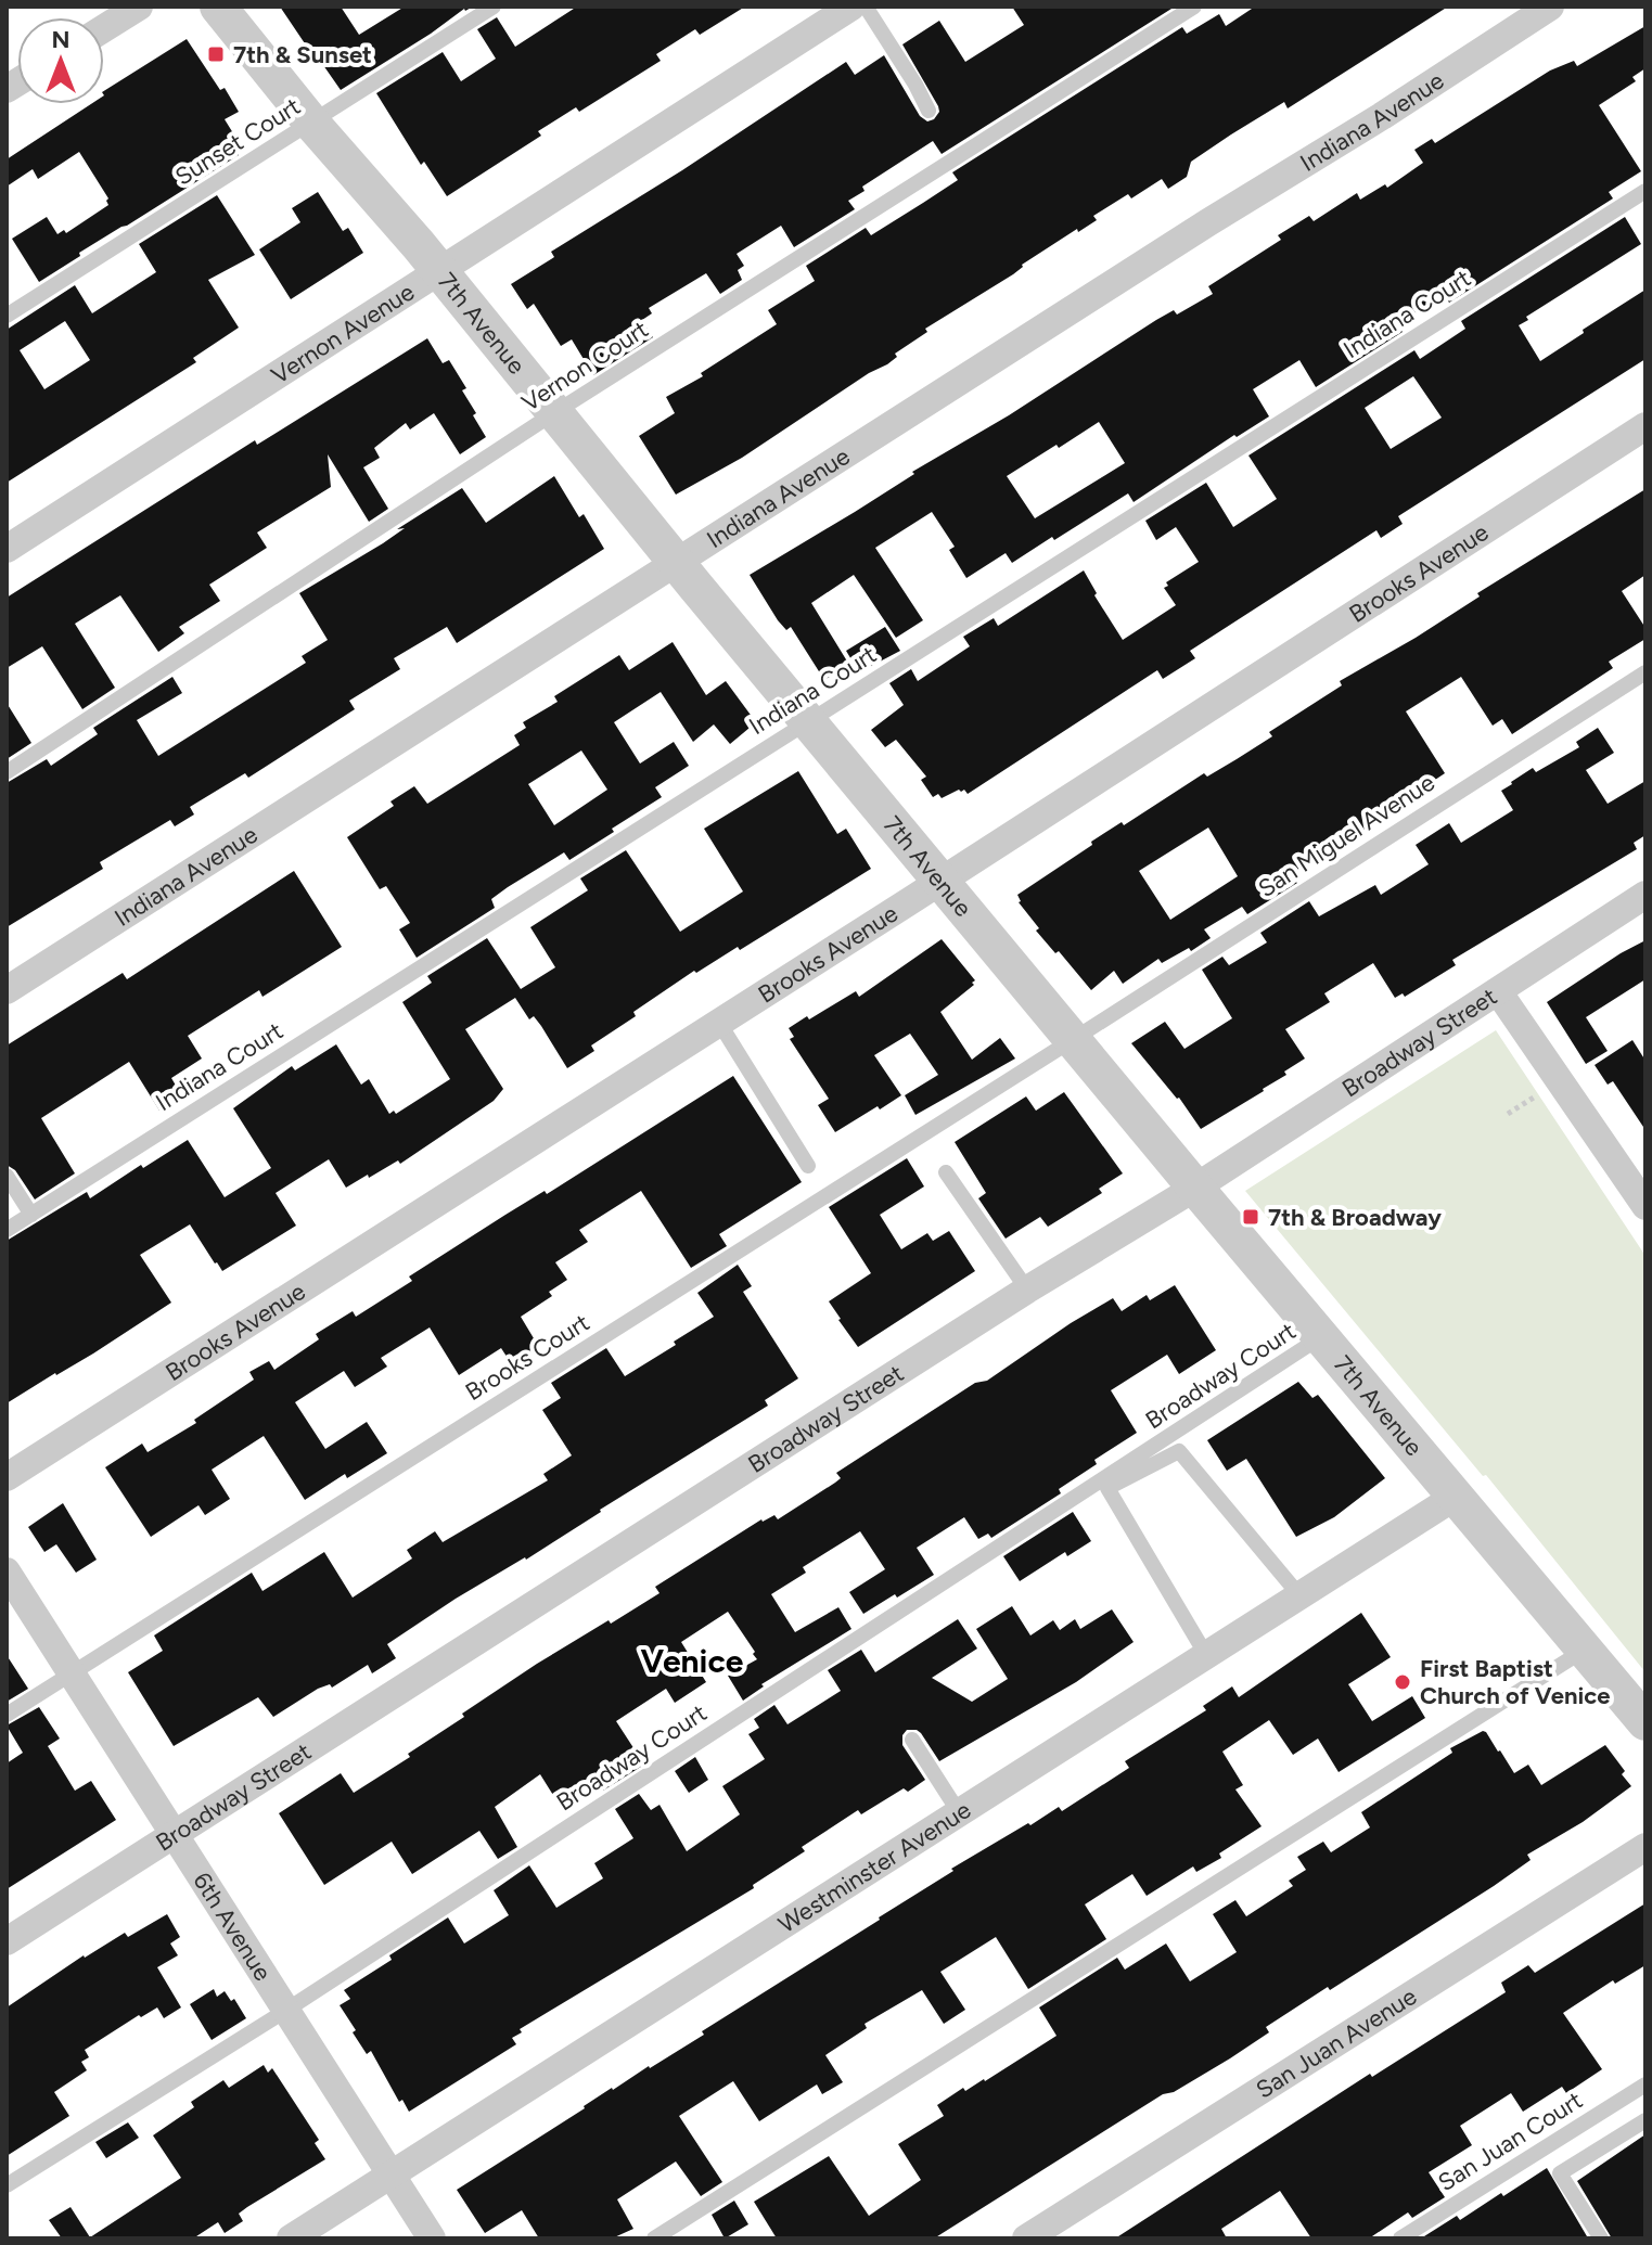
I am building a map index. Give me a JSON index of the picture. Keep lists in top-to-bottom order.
{
  "streets": {
    "street": [
      "Indiana Avenue",
      "7th Avenue",
      "Vernon Avenue",
      "Brooks Avenue",
      "Broadway Street",
      "Westminster Avenue",
      "6th Avenue",
      "San Juan Avenue"
    ],
    "lane": [
      "Sunset Court",
      "Indiana Court",
      "Vernon Court",
      "San Miguel Avenue",
      "Brooks Court",
      "Broadway Court",
      "San Juan Court"
    ]
  },
  "crossings": [
    ["Indiana Avenue", "7th Avenue"],
    ["Sunset Court", "7th Avenue"],
    ["Indiana Court", "7th Avenue"],
    ["7th Avenue", "Vernon Avenue"],
    ["7th Avenue", "Vernon Court"],
    ["7th Avenue", "Brooks Avenue"],
    ["7th Avenue", "San Miguel Avenue"],
    ["7th Avenue", "Broadway Street"],
    ["7th Avenue", "Brooks Court"],
    ["7th Avenue", "Broadway Court"],
    ["7th Avenue", "Westminster Avenue"],
    ["San Miguel Avenue", "Brooks Court"],
    ["Broadway Street", "6th Avenue"],
    ["Brooks Court", "6th Avenue"],
    ["Broadway Court", "6th Avenue"],
    ["Westminster Avenue", "6th Avenue"]
  ],
  "districts": ["Venice"],
  "places": {
    "transit": ["7th & Sunset", "7th & Broadway"],
    "other": ["First Baptist Church of Venice"]
  },
  "north": "top"
}
